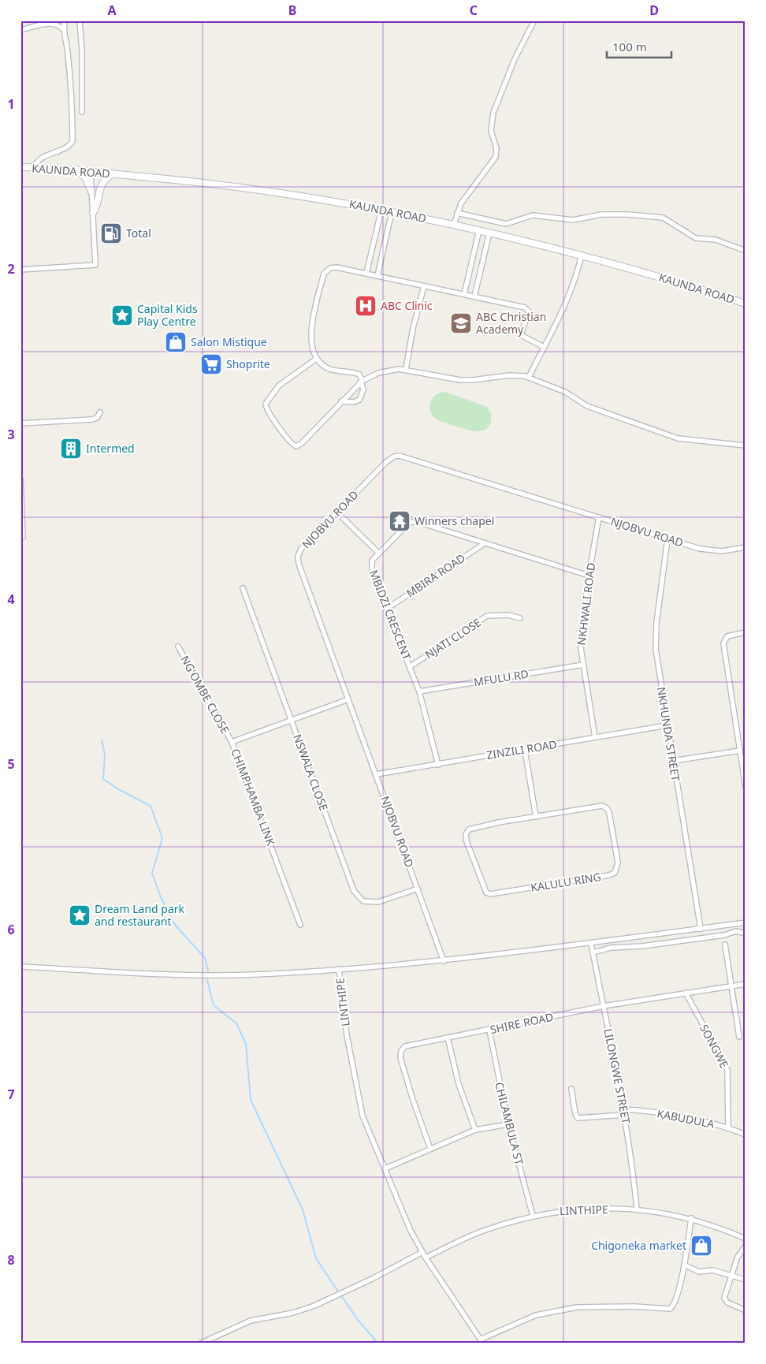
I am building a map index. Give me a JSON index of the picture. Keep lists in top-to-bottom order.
{
  "streets": {
    "main road": ["KAUNDA ROAD"],
    "street": [
      "NJOBVU ROAD",
      "MBIRA ROAD",
      "NKHWALI ROAD",
      "MBIDZI CRESCENT",
      "NJATI CLOSE",
      "MFULU RD",
      "NG'OMBE CLOSE",
      "NKHUNDA STREET",
      "ZINZILI ROAD",
      "NSWALA CLOSE",
      "CHIMPHAMBA LINK",
      "KALULU RING",
      "LINTHIPE",
      "SHIRE ROAD",
      "SONGWE",
      "LILONGWE STREET",
      "KABUDULA",
      "CHILAMBULA ST"
    ]
  },
  "crossings": [
    ["NJOBVU ROAD", "NKHWALI ROAD"],
    ["NJOBVU ROAD", "NKHUNDA STREET"],
    ["NJOBVU ROAD", "ZINZILI ROAD"],
    ["NJOBVU ROAD", "NSWALA CLOSE"],
    ["NJOBVU ROAD", "CHIMPHAMBA LINK"],
    ["MBIRA ROAD", "MBIDZI CRESCENT"],
    ["NKHWALI ROAD", "MBIDZI CRESCENT"],
    ["NKHWALI ROAD", "MFULU RD"],
    ["NKHWALI ROAD", "ZINZILI ROAD"],
    ["MBIDZI CRESCENT", "NJATI CLOSE"],
    ["MBIDZI CRESCENT", "MFULU RD"],
    ["MBIDZI CRESCENT", "ZINZILI ROAD"],
    ["NG'OMBE CLOSE", "CHIMPHAMBA LINK"],
    ["NKHUNDA STREET", "ZINZILI ROAD"],
    ["NSWALA CLOSE", "CHIMPHAMBA LINK"],
    ["LINTHIPE", "LILONGWE STREET"],
    ["LINTHIPE", "CHILAMBULA ST"],
    ["SHIRE ROAD", "SONGWE"],
    ["SHIRE ROAD", "LILONGWE STREET"],
    ["SHIRE ROAD", "CHILAMBULA ST"],
    ["SONGWE", "KABUDULA"],
    ["LILONGWE STREET", "KABUDULA"]
  ],
  "places": {
    "fuel station": ["Total"],
    "hospital": ["ABC Clinic"],
    "place": ["Capital Kids Play Centre", "Dream Land park and restaurant"],
    "school or university": ["ABC Christian Academy"],
    "shop": ["Salon Mistique", "Chigoneka market"],
    "supermarket": ["Shoprite"],
    "building": ["Intermed"],
    "temple": ["Winners chapel"]
  },
  "scale_bar": "100 m",
  "grid": {
    "columns": [
      "A",
      "B",
      "C",
      "D"
    ],
    "rows": [
      "1",
      "2",
      "3",
      "4",
      "5",
      "6",
      "7",
      "8"
    ]
  }
}
